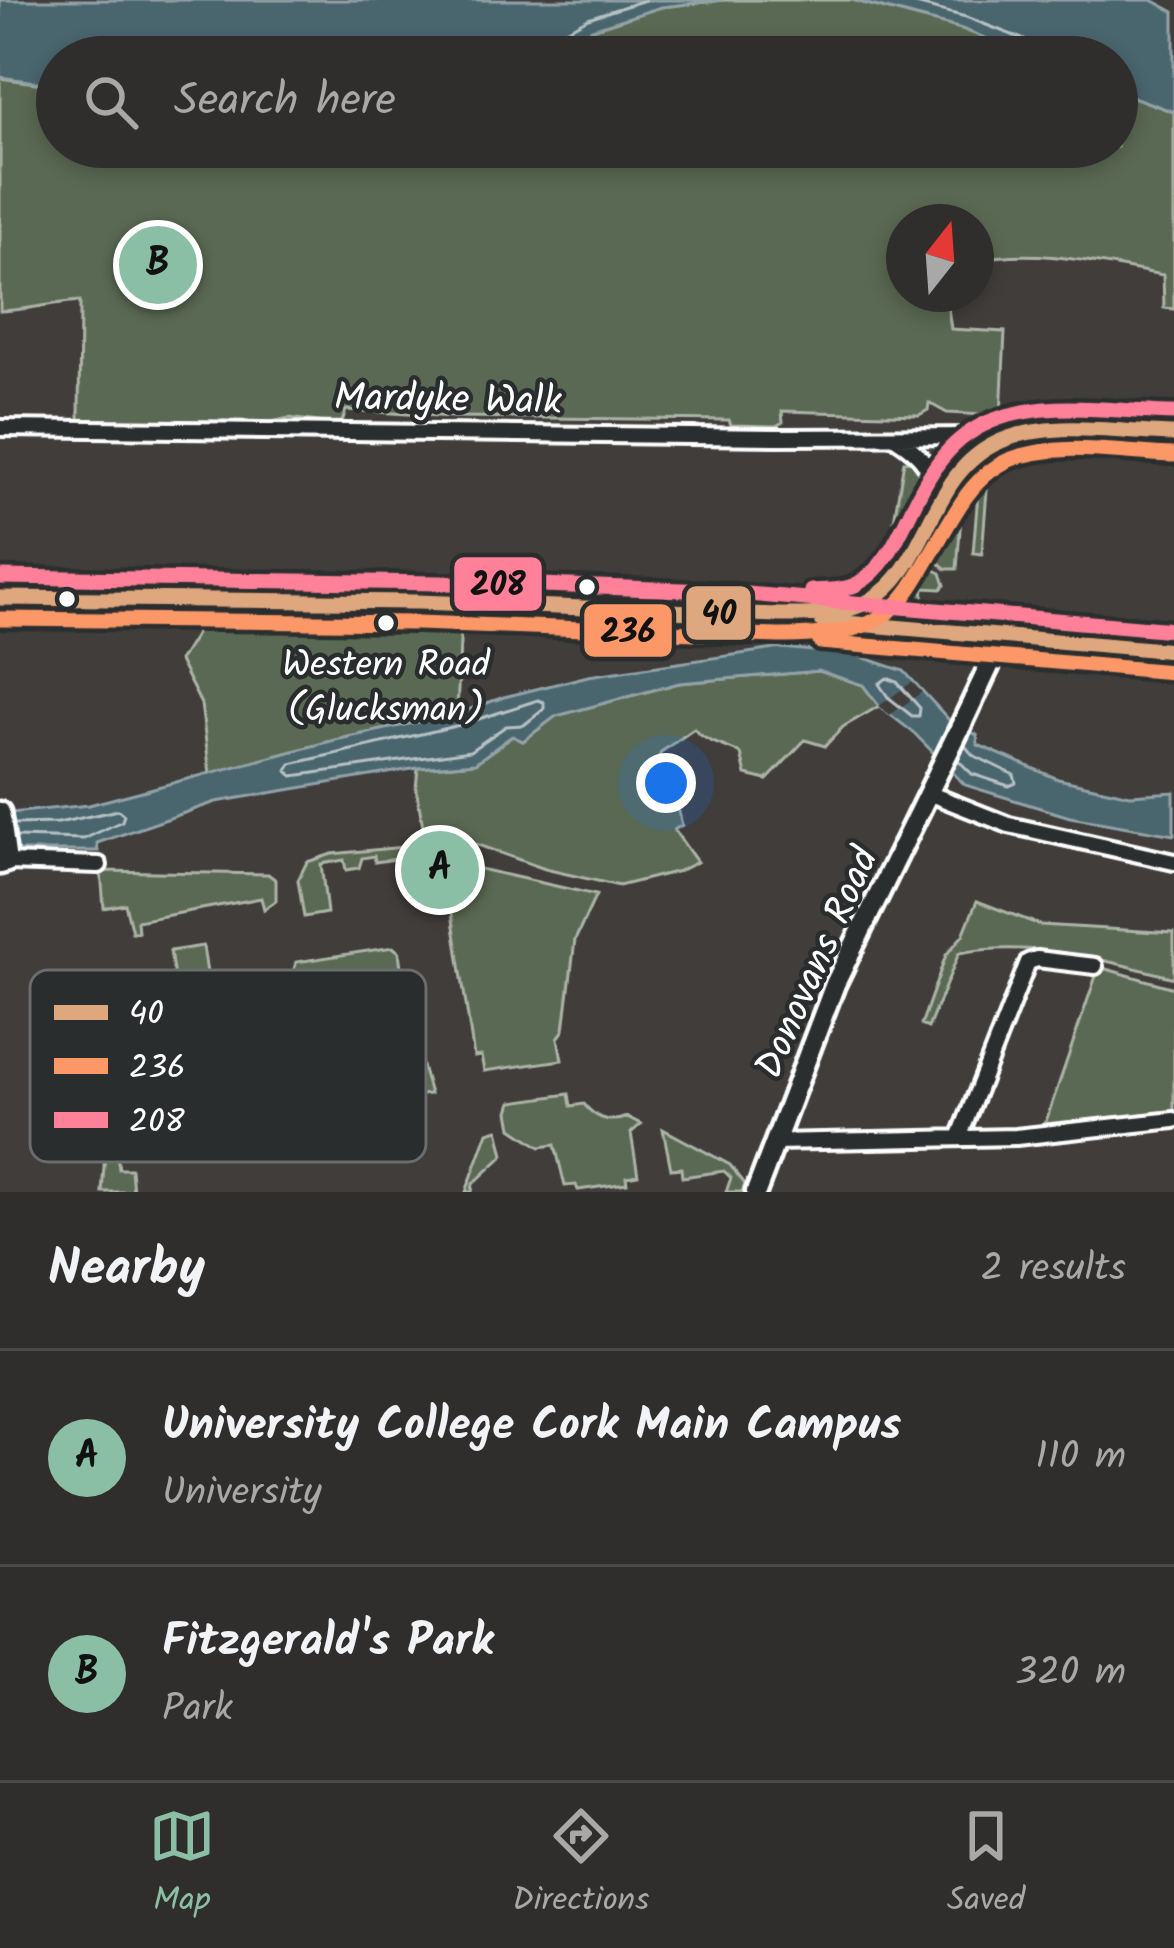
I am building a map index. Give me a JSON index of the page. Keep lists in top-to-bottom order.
{
  "streets": {
    "highway": ["Mardyke Walk"],
    "street": ["Donovans Road"]
  },
  "places": ["Western Road (Glucksman)"],
  "lines": ["transit line 208", "transit line 40", "transit line 236"],
  "legend": ["40", "236", "208"],
  "north": "top",
  "page": {
    "search": "Search here",
    "pins": ["B", "A"],
    "heading": ["Nearby", "2 results"],
    "list": [
      {
        "mark": "A",
        "name": "University College Cork Main Campus",
        "note": "University",
        "value": "110 m"
      },
      {
        "mark": "B",
        "name": "Fitzgerald's Park",
        "note": "Park",
        "value": "320 m"
      }
    ],
    "nav": ["Map", "Directions", "Saved"]
  }
}
